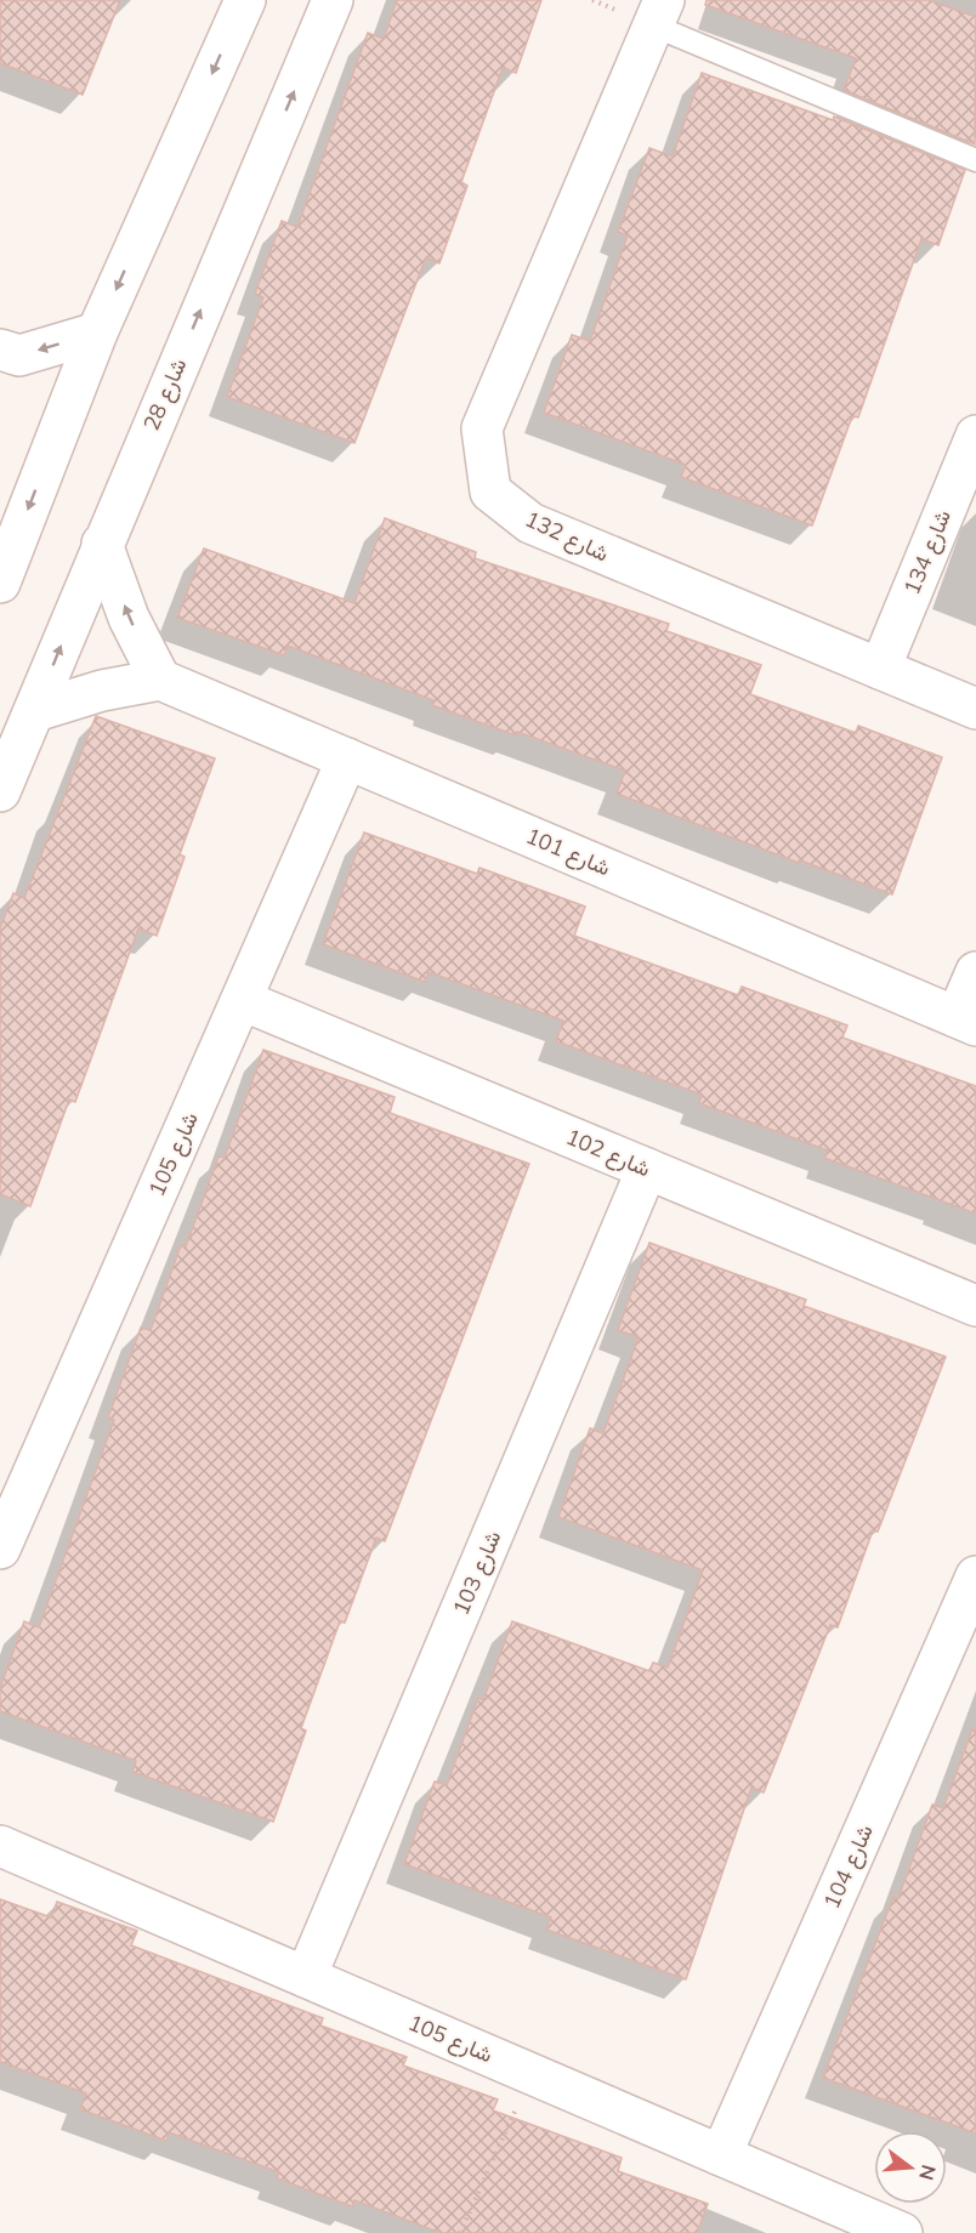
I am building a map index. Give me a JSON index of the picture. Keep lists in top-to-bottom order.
{
  "streets": {
    "street": [
      "شارع 28",
      "شارع 132",
      "شارع 134",
      "شارع 101",
      "شارع 102",
      "شارع 105",
      "شارع 103",
      "شارع 104"
    ]
  },
  "crossings": [
    ["شارع 132", "شارع 134"],
    ["شارع 101", "شارع 105"],
    ["شارع 102", "شارع 105"],
    ["شارع 102", "شارع 103"],
    ["شارع 105", "شارع 103"],
    ["شارع 105", "شارع 104"]
  ],
  "north": "right"
}
